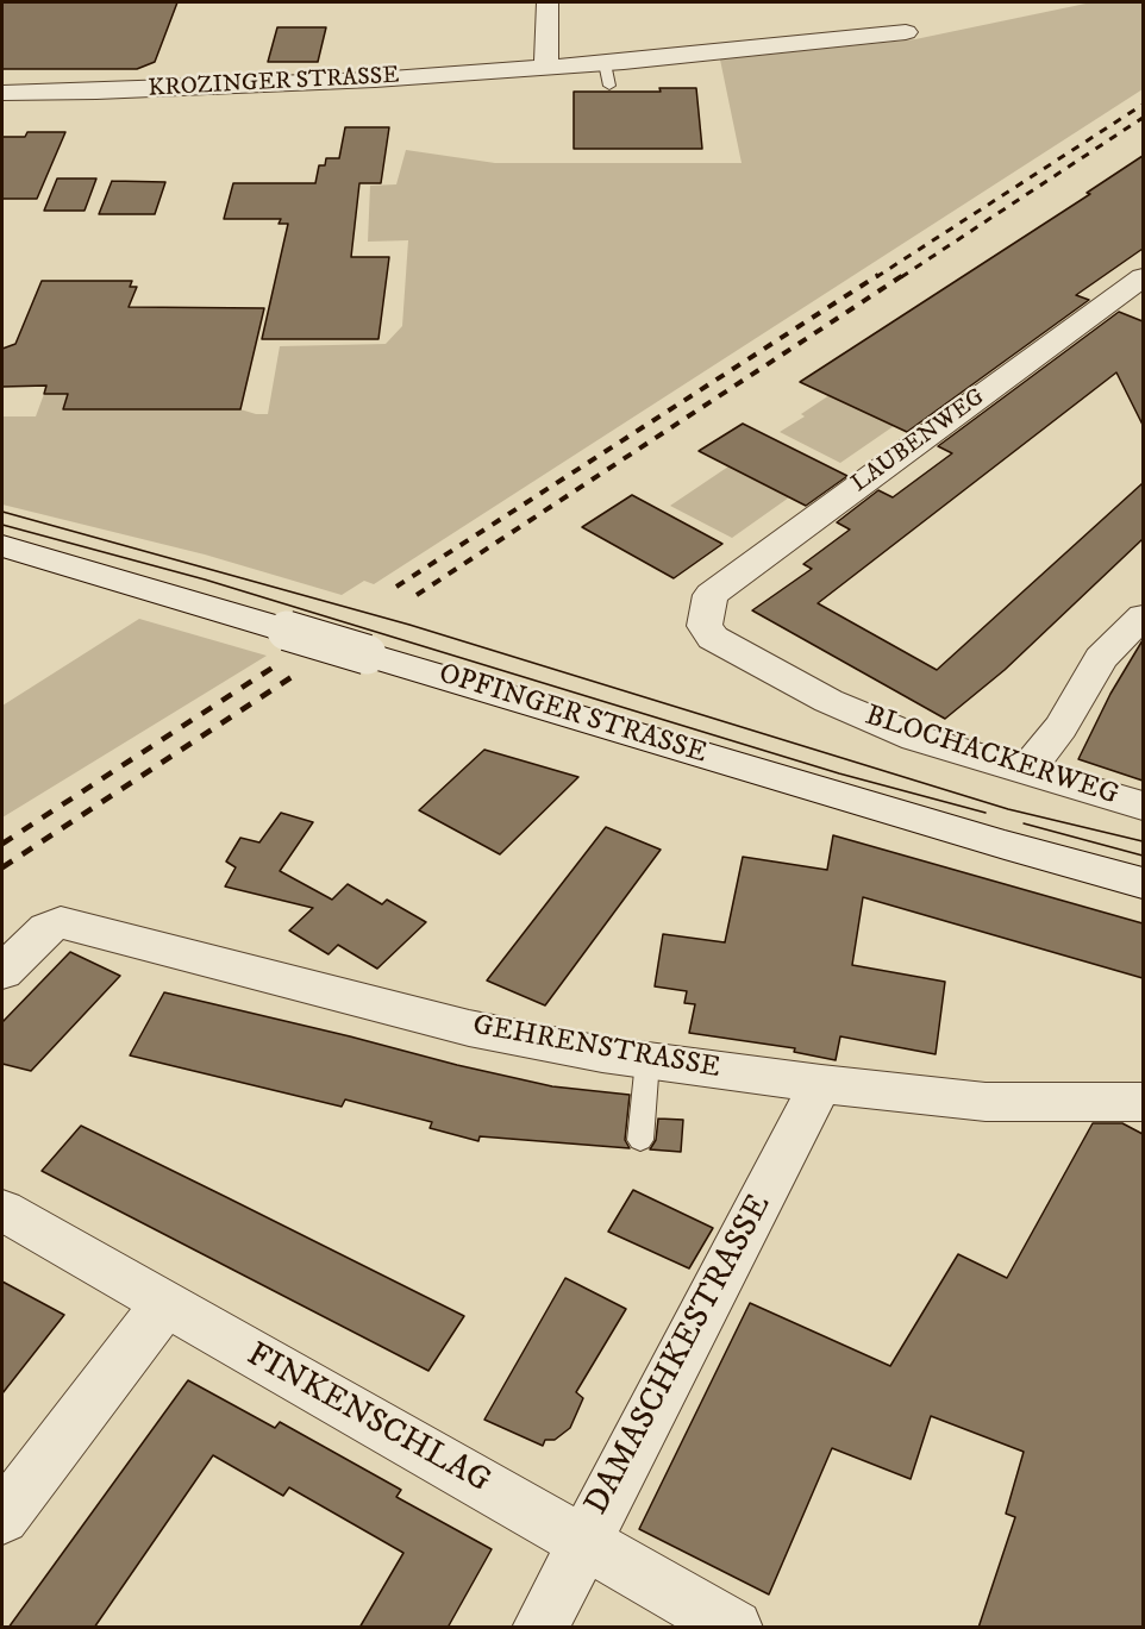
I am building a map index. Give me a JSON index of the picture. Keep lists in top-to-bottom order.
{
  "streets": {
    "street": [
      "KROZINGER STRASSE",
      "LAUBENWEG",
      "OPFINGER STRASSE",
      "BLOCHACKERWEG",
      "GEHRENSTRASSE",
      "DAMASCHKESTRASSE",
      "FINKENSCHLAG"
    ]
  },
  "crossings": [
    ["LAUBENWEG", "BLOCHACKERWEG"],
    ["GEHRENSTRASSE", "DAMASCHKESTRASSE"],
    ["DAMASCHKESTRASSE", "FINKENSCHLAG"]
  ]
}
